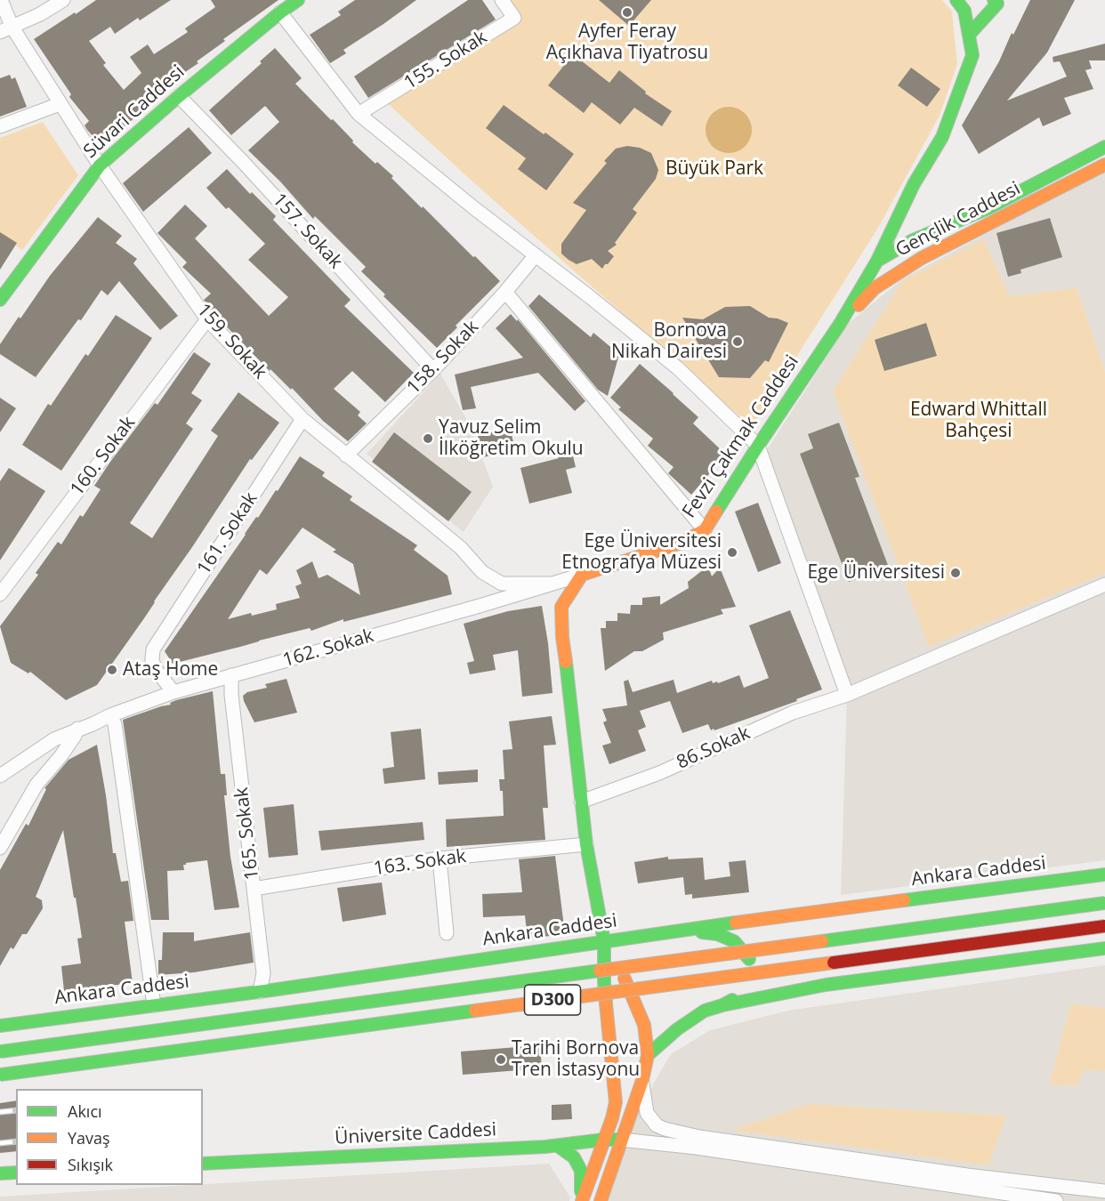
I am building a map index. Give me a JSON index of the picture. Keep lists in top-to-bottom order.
{
  "streets": {
    "main road": [
      "Süvari Caddesi",
      "Gençlik Caddesi",
      "Fevzi Çakmak Caddesi",
      "Ankara Caddesi",
      "D300",
      "Üniversite Caddesi"
    ],
    "street": [
      "155. Sokak",
      "157. Sokak",
      "159. Sokak",
      "158. Sokak",
      "160. Sokak",
      "161. Sokak",
      "162. Sokak",
      "86.Sokak",
      "165. Sokak",
      "163. Sokak"
    ]
  },
  "crossings": [
    ["Süvari Caddesi", "157. Sokak"],
    ["Süvari Caddesi", "159. Sokak"],
    ["Gençlik Caddesi", "Fevzi Çakmak Caddesi"],
    ["157. Sokak", "158. Sokak"],
    ["159. Sokak", "158. Sokak"],
    ["159. Sokak", "160. Sokak"],
    ["159. Sokak", "161. Sokak"],
    ["159. Sokak", "162. Sokak"],
    ["Fevzi Çakmak Caddesi", "162. Sokak"],
    ["161. Sokak", "162. Sokak"],
    ["162. Sokak", "165. Sokak"],
    ["165. Sokak", "163. Sokak"],
    ["165. Sokak", "Ankara Caddesi"]
  ],
  "parks": ["Büyük Park", "Edward Whittall Bahçesi"],
  "places": [
    "Ayfer Feray Açıkhava Tiyatrosu",
    "Bornova Nikah Dairesi",
    "Yavuz Selim İlköğretim Okulu",
    "Ege Üniversitesi Etnografya Müzesi",
    "Ege Üniversitesi",
    "Ataş Home",
    "Tarihi Bornova Tren İstasyonu"
  ],
  "legend": ["Akıcı", "Yavaş", "Sıkışık"]
}
